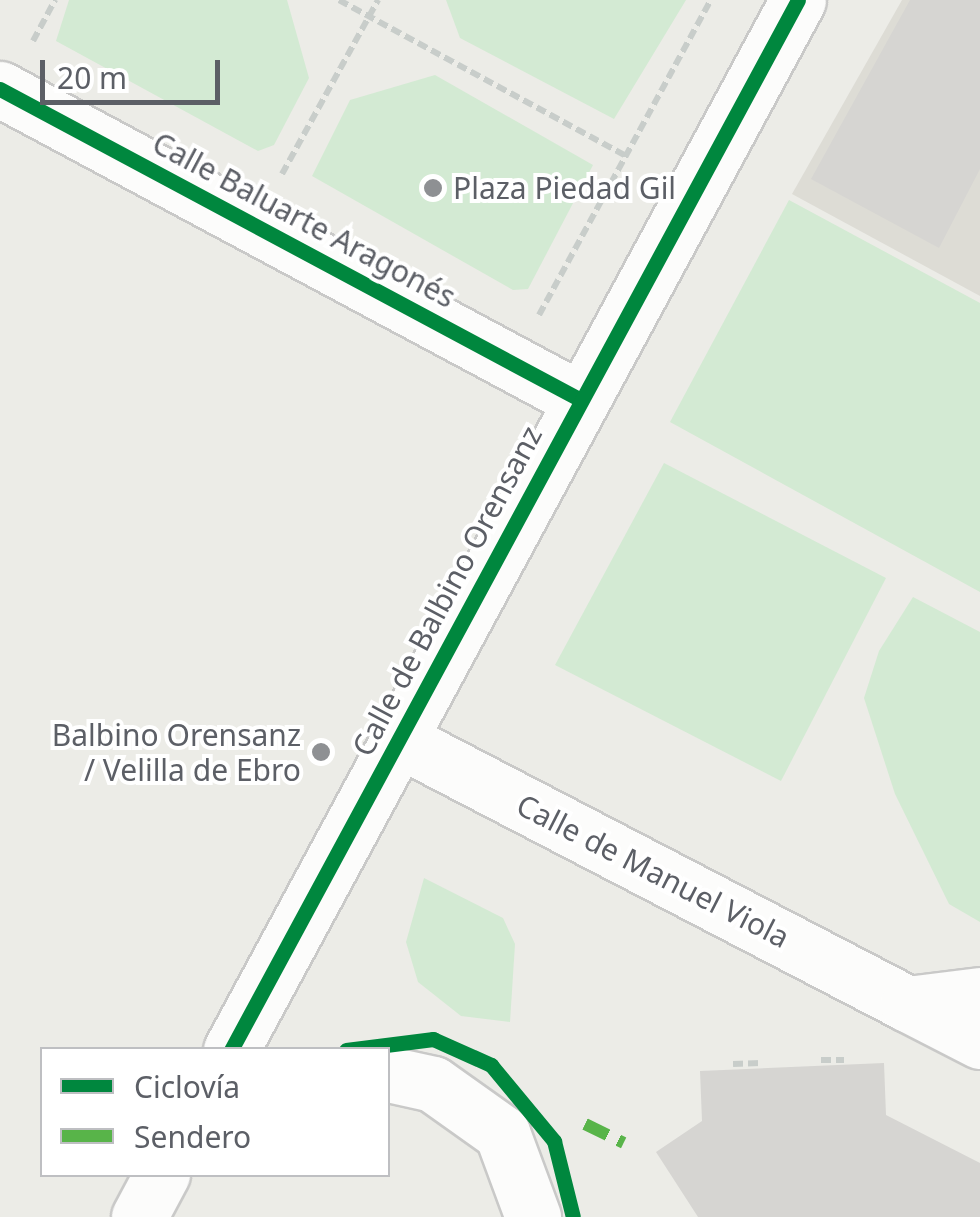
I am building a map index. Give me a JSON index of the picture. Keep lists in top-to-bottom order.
{
  "streets": {
    "street": ["Calle Baluarte Aragonés", "Calle de Balbino Orensanz", "Calle de Manuel Viola"]
  },
  "crossings": [
    ["Calle Baluarte Aragonés", "Calle de Balbino Orensanz"],
    ["Calle de Balbino Orensanz", "Calle de Manuel Viola"]
  ],
  "places": ["Plaza Piedad Gil", "Balbino Orensanz / Velilla de Ebro"],
  "legend": ["Ciclovía", "Sendero"],
  "scale_bar": "20 m"
}
